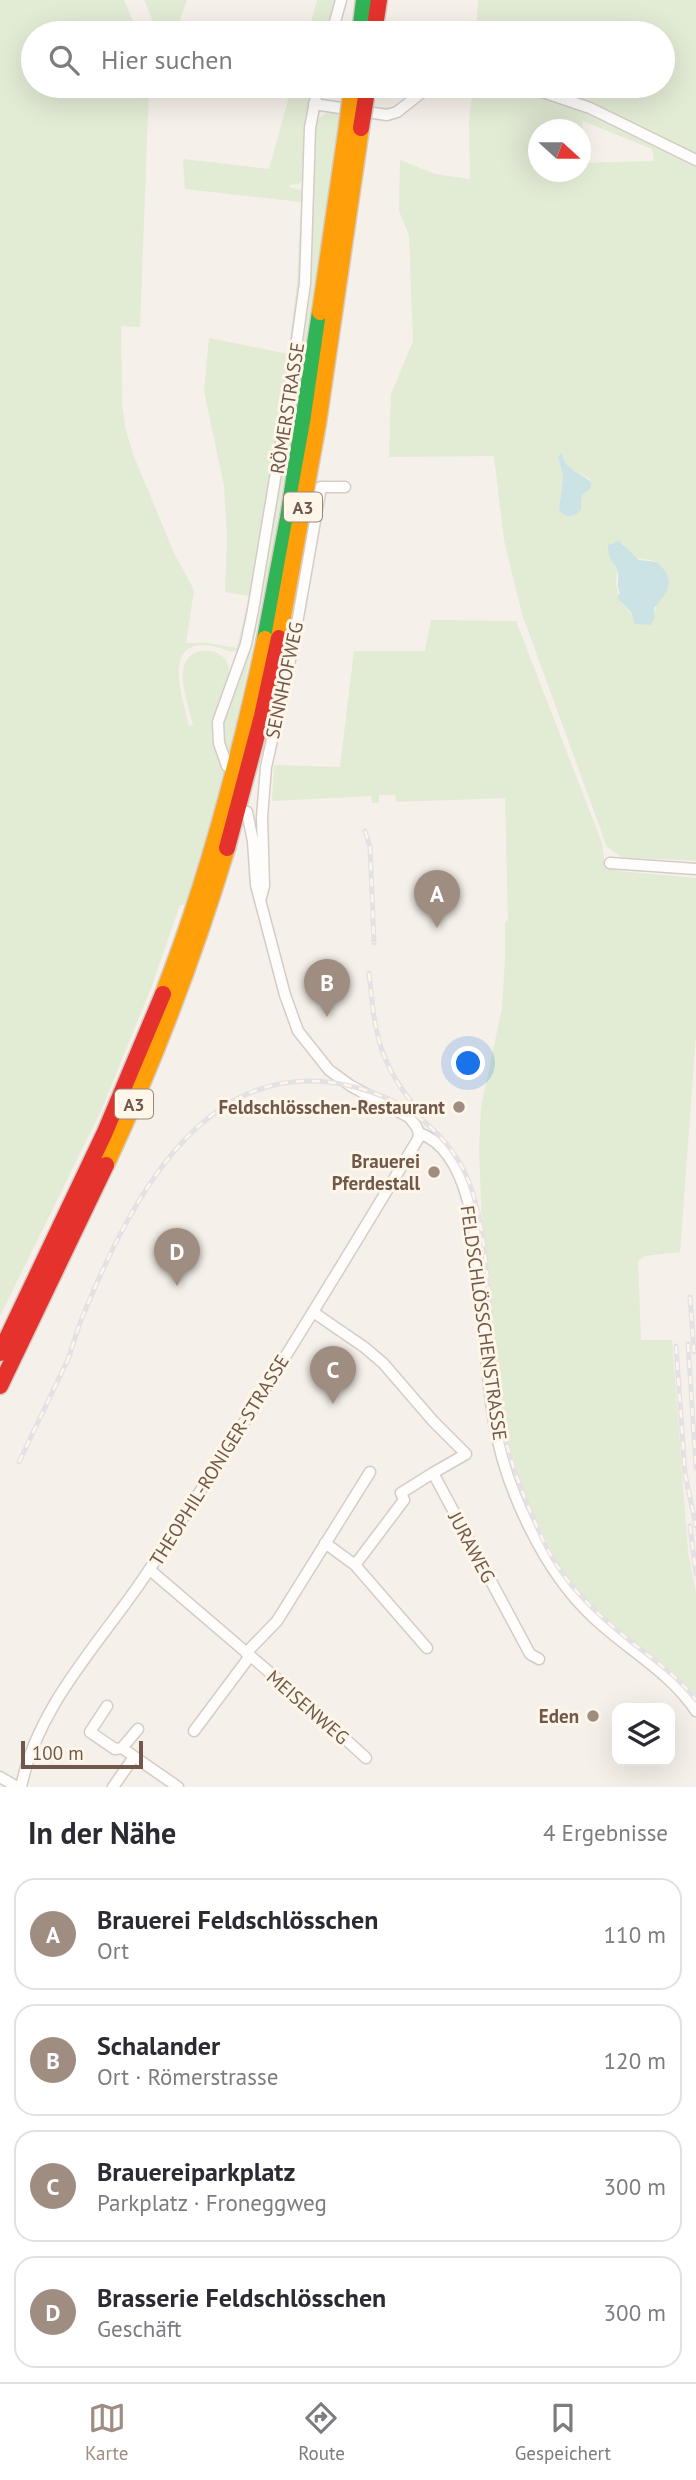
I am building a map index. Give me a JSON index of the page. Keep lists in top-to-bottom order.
{
  "streets": {
    "highway": ["A3"],
    "street": [
      "RÖMERSTRASSE",
      "SENNHOFWEG",
      "FELDSCHLÖSSCHENSTRASSE",
      "THEOPHIL-RONIGER-STRASSE",
      "JURAWEG",
      "MEISENWEG"
    ]
  },
  "crossings": [
    ["FELDSCHLÖSSCHENSTRASSE", "THEOPHIL-RONIGER-STRASSE"],
    ["THEOPHIL-RONIGER-STRASSE", "MEISENWEG"]
  ],
  "places": ["Feldschlösschen-Restaurant", "Brauerei Pferdestall", "Eden"],
  "scale_bar": "100 m",
  "north": "right",
  "page": {
    "search": "Hier suchen",
    "pins": [
      "A",
      "B",
      "D",
      "C"
    ],
    "scale": "100 m",
    "heading": ["In der Nähe", "4 Ergebnisse"],
    "list": [
      {
        "mark": "A",
        "name": "Brauerei Feldschlösschen",
        "note": "Ort",
        "value": "110 m"
      },
      {
        "mark": "B",
        "name": "Schalander",
        "note": "Ort · Römerstrasse",
        "value": "120 m"
      },
      {
        "mark": "C",
        "name": "Brauereiparkplatz",
        "note": "Parkplatz · Froneggweg",
        "value": "300 m"
      },
      {
        "mark": "D",
        "name": "Brasserie Feldschlösschen",
        "note": "Geschäft",
        "value": "300 m"
      }
    ],
    "nav": ["Karte", "Route", "Gespeichert"]
  }
}
